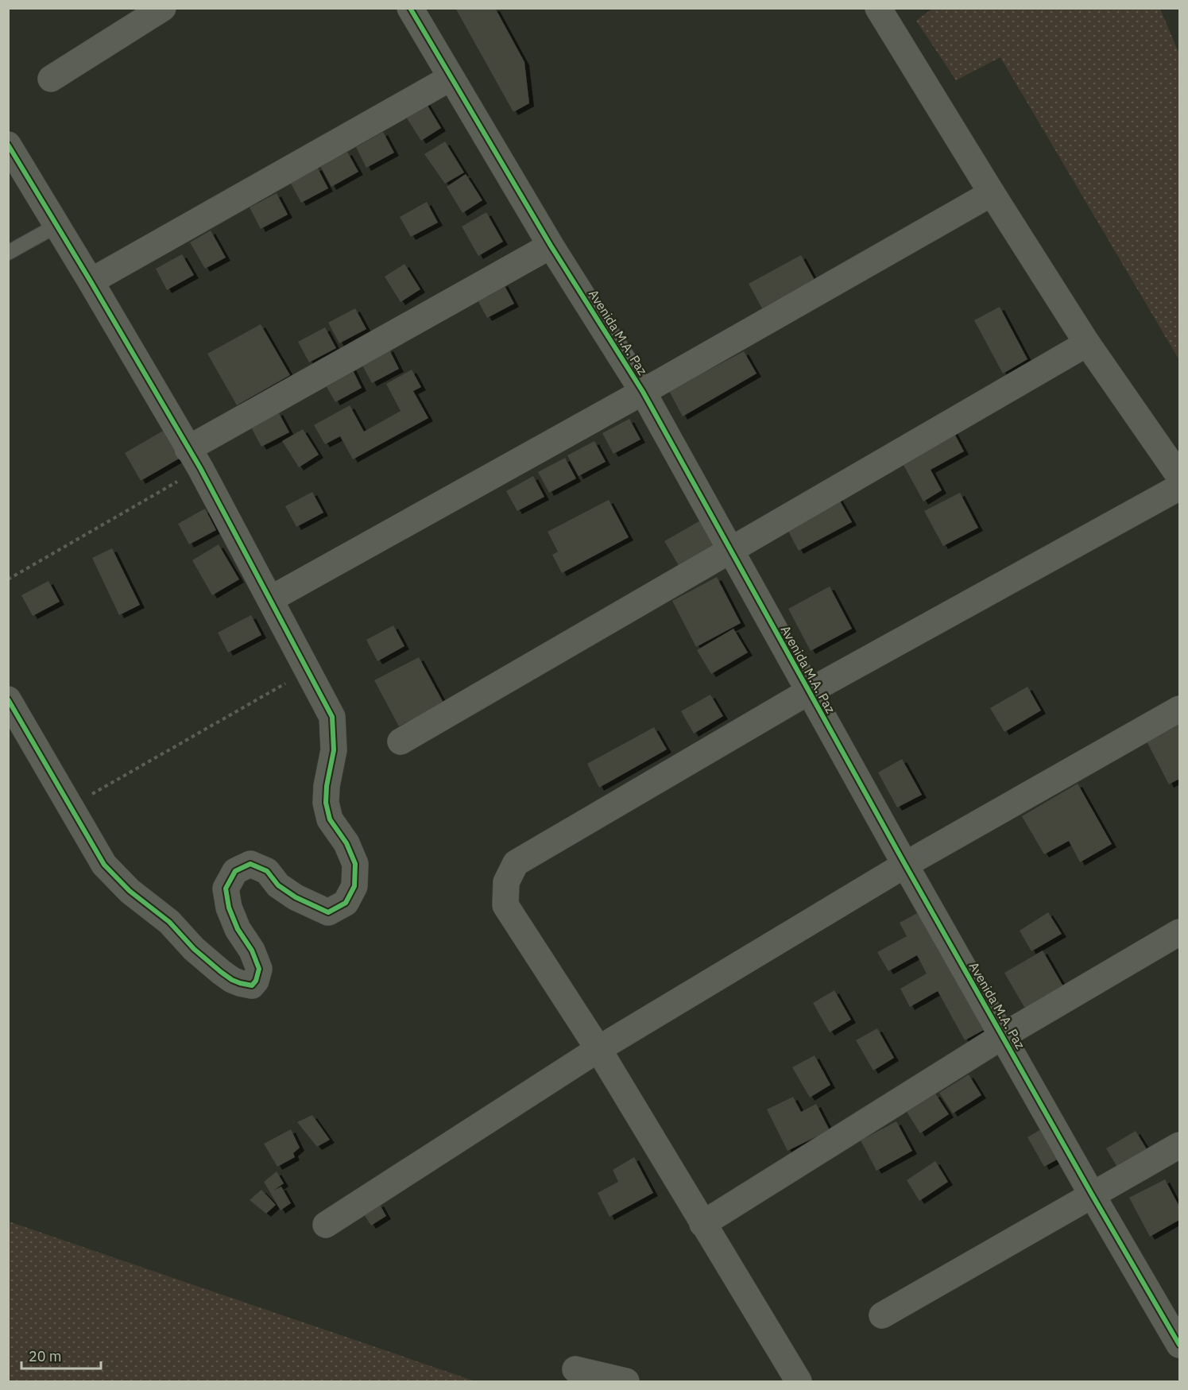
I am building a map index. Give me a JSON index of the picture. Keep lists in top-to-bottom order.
{
  "streets": {
    "street": ["Avenida M.A. Paz"]
  },
  "scale_bar": "20 m"
}
